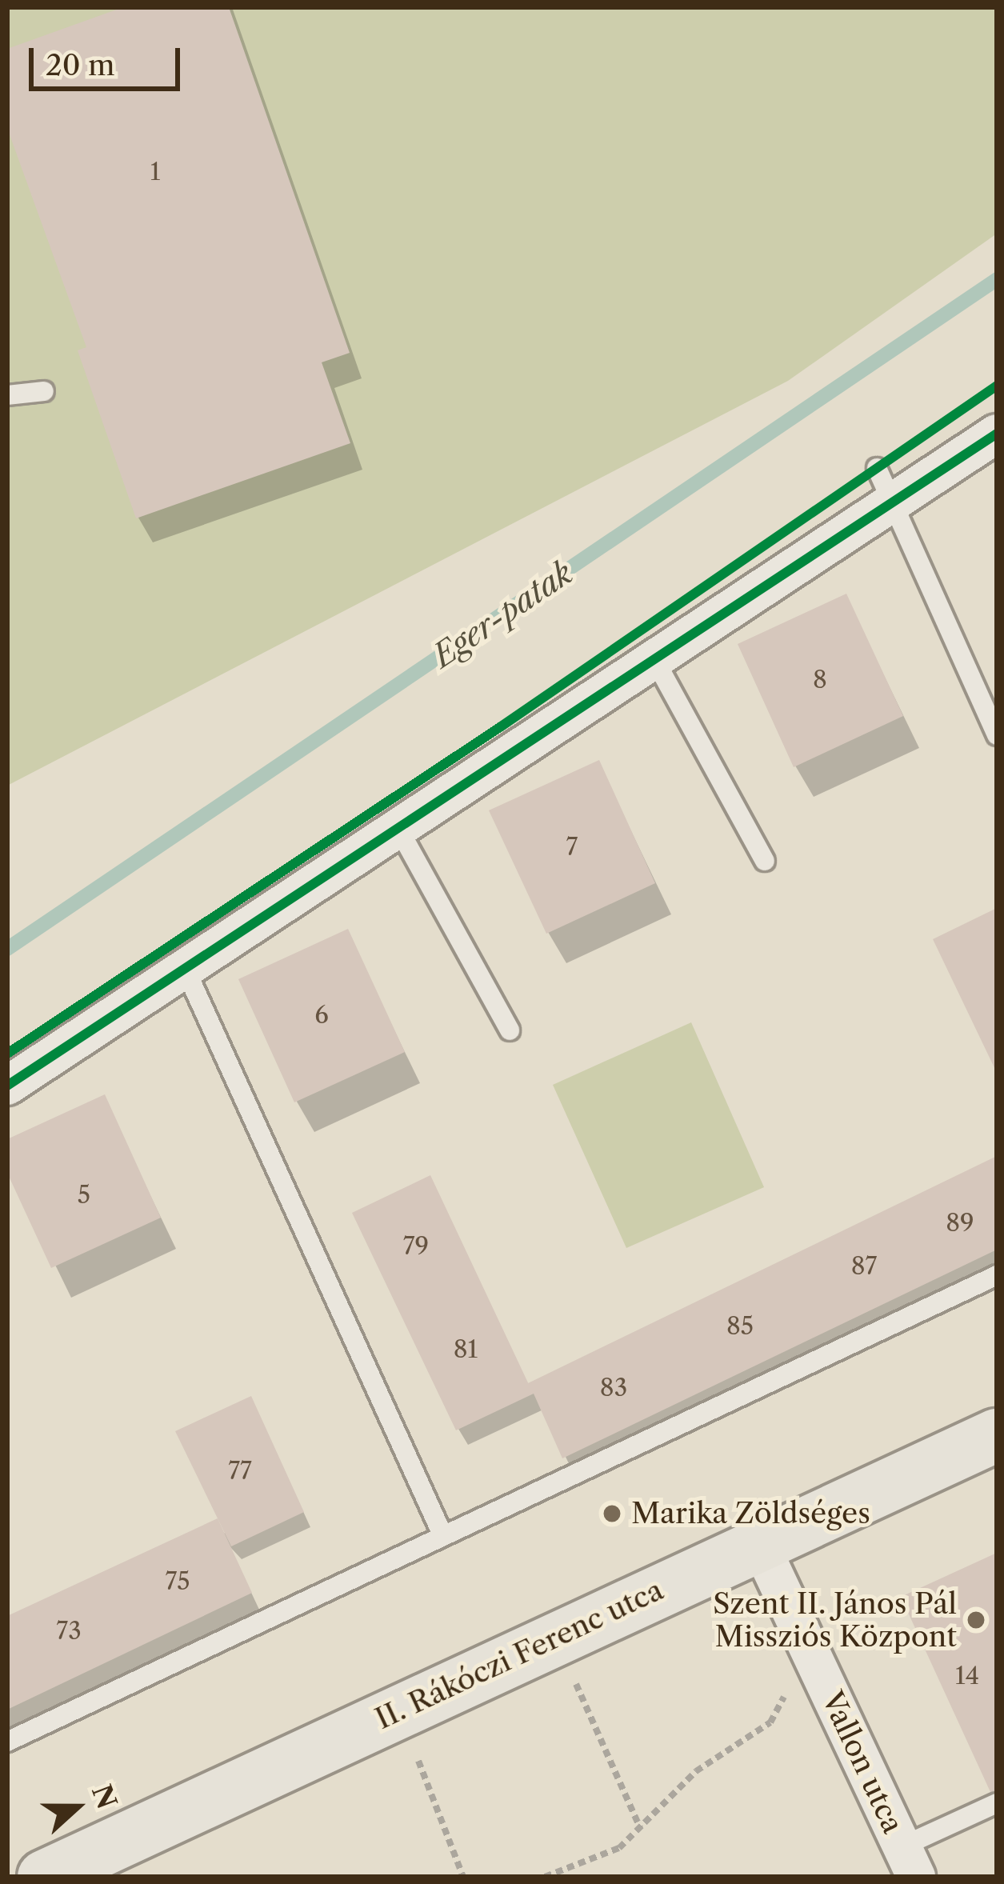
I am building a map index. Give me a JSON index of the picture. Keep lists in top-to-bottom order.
{
  "streets": {
    "main road": ["II. Rákóczi Ferenc utca"],
    "street": ["Vallon utca"]
  },
  "crossings": [
    ["II. Rákóczi Ferenc utca", "Vallon utca"]
  ],
  "water": ["Eger-patak"],
  "places": ["Marika Zöldséges", "Szent II. János Pál Missziós Központ"],
  "house_numbers": [
    "1",
    "8",
    "7",
    "6",
    "5",
    "89",
    "79",
    "87",
    "85",
    "81",
    "83",
    "77",
    "75",
    "73",
    "14"
  ],
  "scale_bar": "20 m",
  "north": "right"
}
